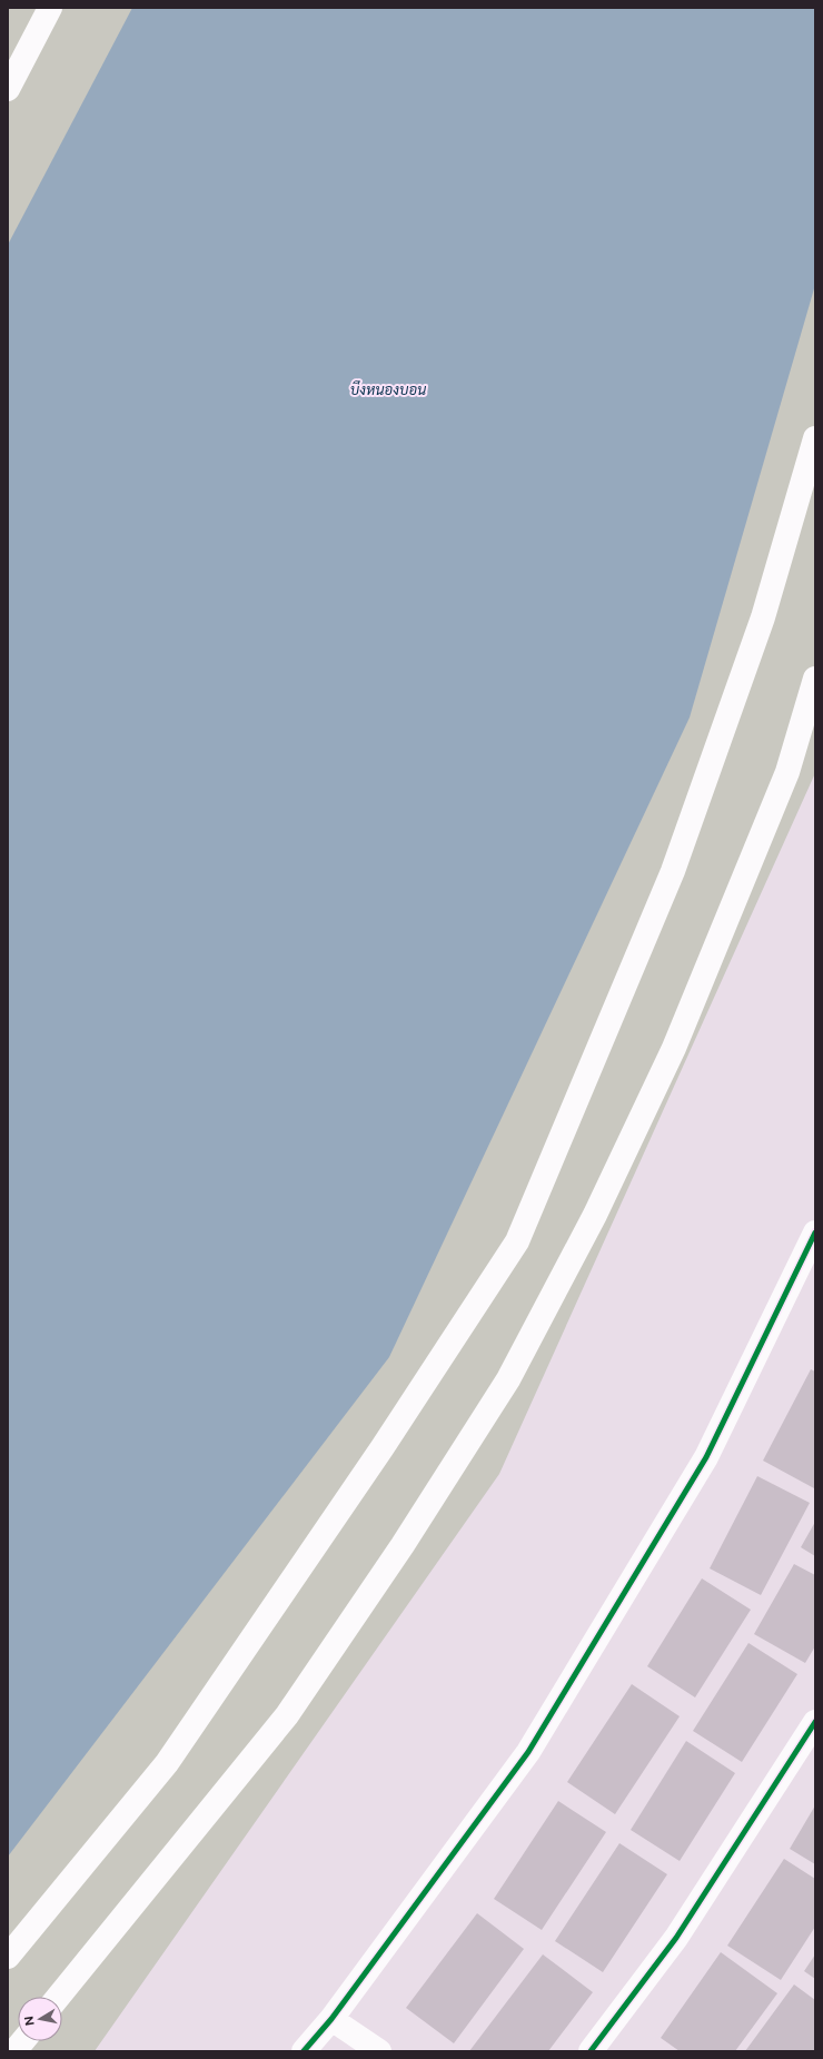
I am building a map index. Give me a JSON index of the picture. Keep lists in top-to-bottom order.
{
  "water": ["บึงหนองบอน"],
  "north": "left"
}
